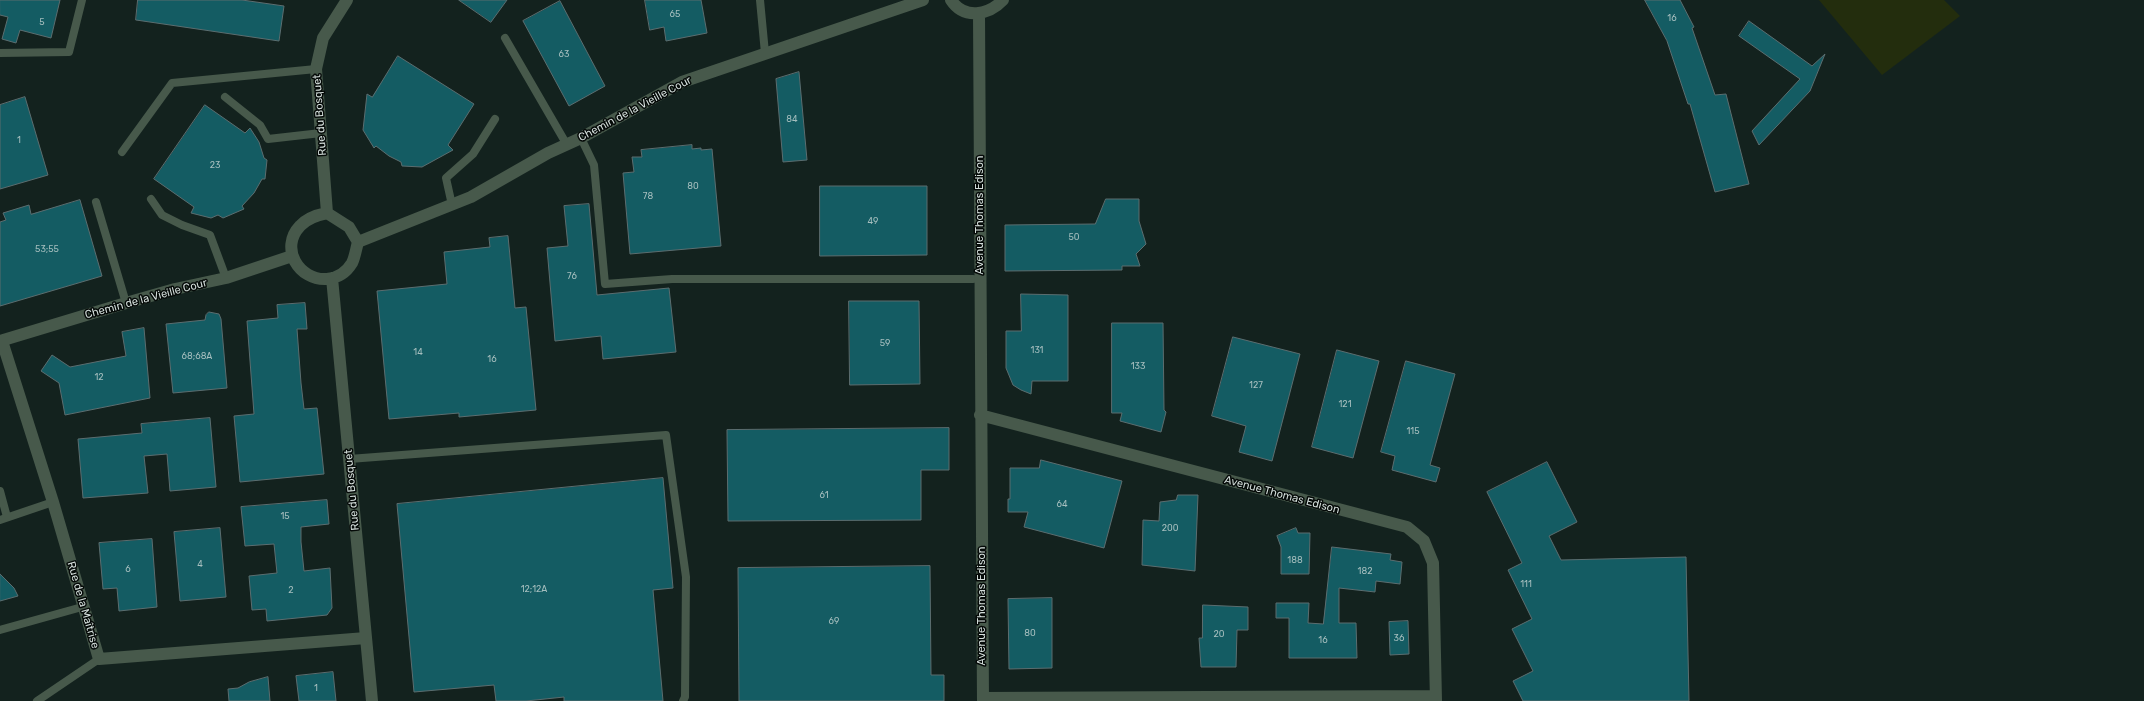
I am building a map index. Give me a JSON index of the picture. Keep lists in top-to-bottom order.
{
  "streets": {
    "street": [
      "Chemin de la Vieille Cour",
      "Rue du Bosquet",
      "Avenue Thomas Edison",
      "Rue de la Maîtrise"
    ]
  },
  "crossings": [
    ["Chemin de la Vieille Cour", "Rue du Bosquet"],
    ["Chemin de la Vieille Cour", "Rue de la Maîtrise"],
    ["Rue du Bosquet", "Rue de la Maîtrise"]
  ],
  "house_numbers": [
    "65",
    "16",
    "5",
    "63",
    "84",
    "1",
    "23",
    "80",
    "78",
    "49",
    "50",
    "53;55",
    "76",
    "59",
    "131",
    "14",
    "68;68A",
    "16",
    "133",
    "12",
    "127",
    "121",
    "115",
    "61",
    "64",
    "15",
    "200",
    "188",
    "4",
    "6",
    "182",
    "111",
    "12;12A",
    "2",
    "69",
    "80",
    "20",
    "36",
    "16",
    "1"
  ]
}
